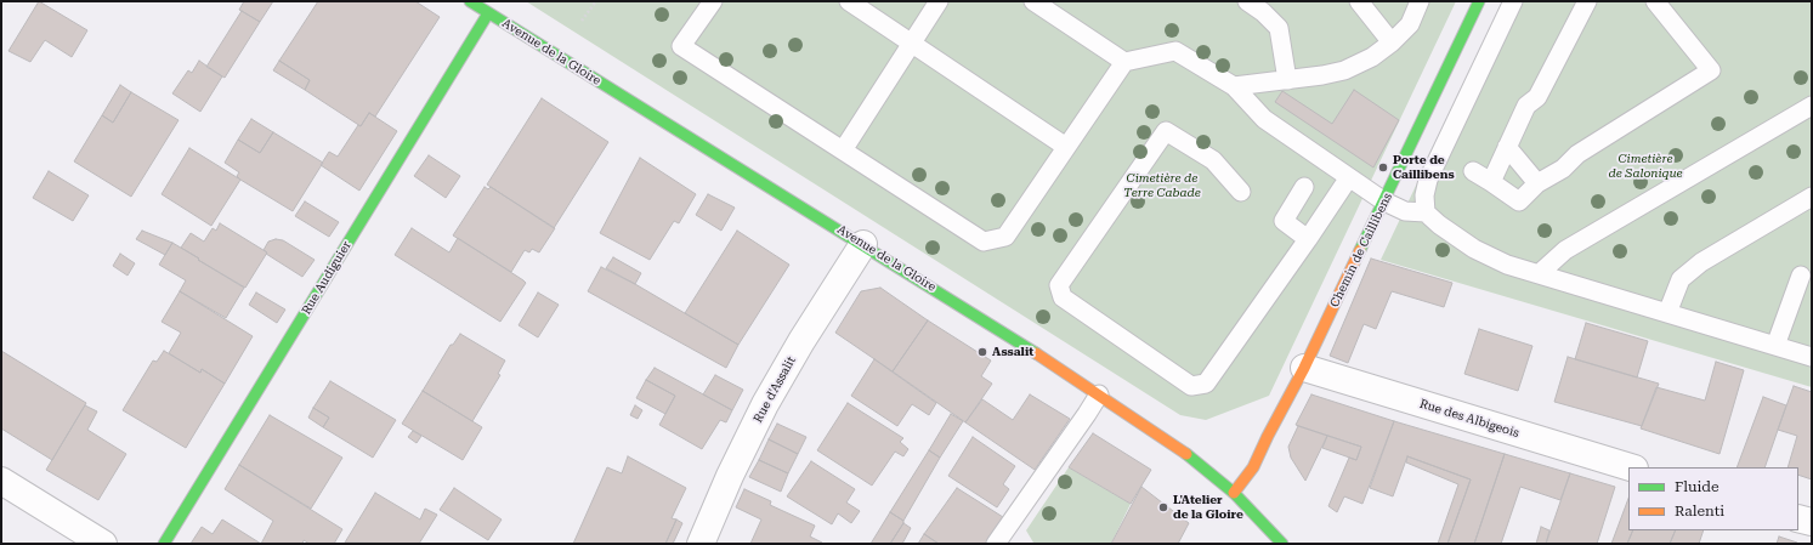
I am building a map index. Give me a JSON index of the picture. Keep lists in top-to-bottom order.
{
  "streets": {
    "street": [
      "Avenue de la Gloire",
      "Chemin de Caillibens",
      "Rue Audiguier",
      "Rue d'Assalit",
      "Rue des Albigeois"
    ]
  },
  "crossings": [
    ["Avenue de la Gloire", "Chemin de Caillibens"],
    ["Avenue de la Gloire", "Rue Audiguier"],
    ["Avenue de la Gloire", "Rue d'Assalit"],
    ["Chemin de Caillibens", "Rue des Albigeois"]
  ],
  "parks": ["Cimetière de Salonique", "Cimetière de Terre Cabade"],
  "places": ["Porte de Caillibens", "Assalit", "L'Atelier de la Gloire"],
  "legend": ["Fluide", "Ralenti"]
}
